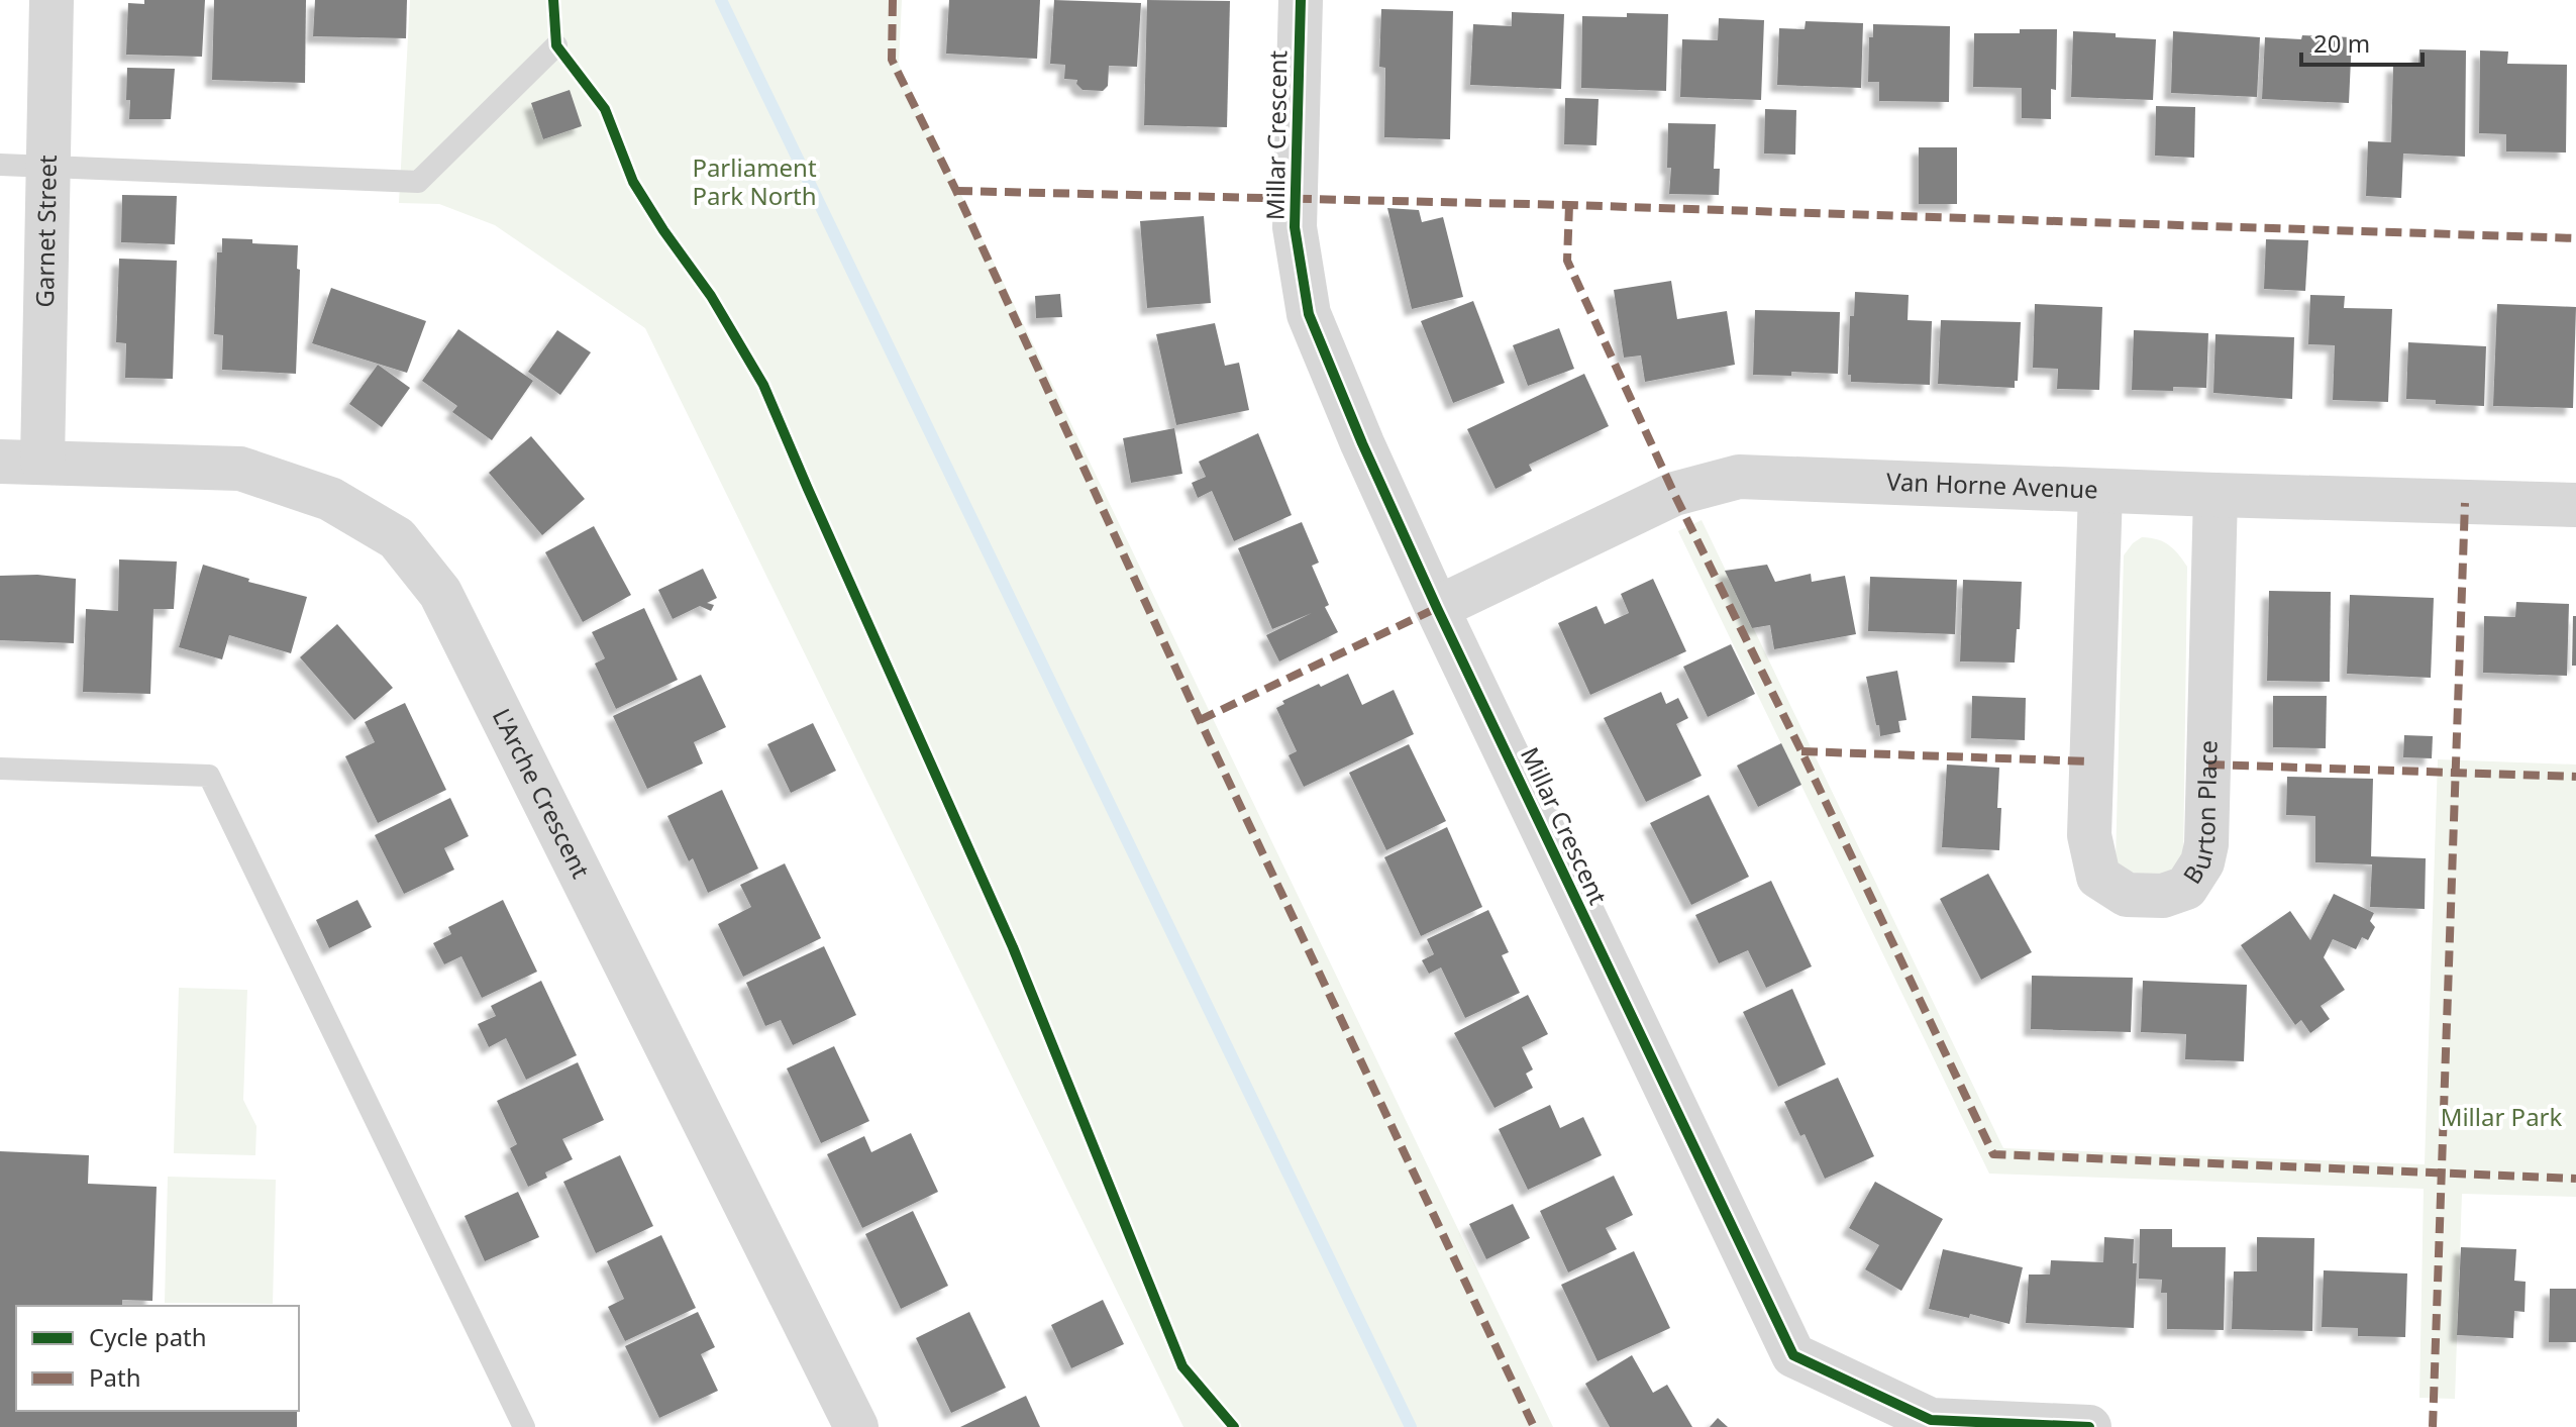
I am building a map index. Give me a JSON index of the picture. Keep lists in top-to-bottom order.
{
  "streets": {
    "street": [
      "Millar Crescent",
      "Garnet Street",
      "Van Horne Avenue",
      "L'Arche Crescent",
      "Burton Place"
    ]
  },
  "crossings": [
    ["Millar Crescent", "Van Horne Avenue"],
    ["Garnet Street", "L'Arche Crescent"],
    ["Van Horne Avenue", "Burton Place"]
  ],
  "parks": ["Parliament Park North", "Millar Park"],
  "legend": ["Cycle path", "Path"],
  "scale_bar": "20 m"
}
